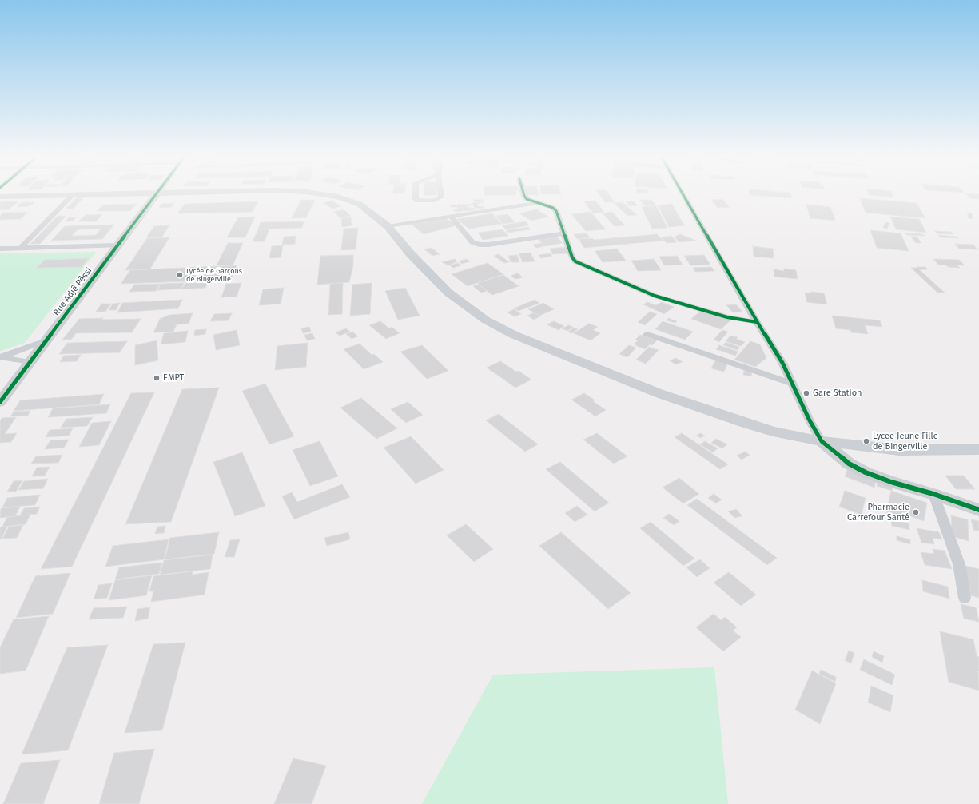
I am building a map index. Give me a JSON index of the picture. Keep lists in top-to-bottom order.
{
  "streets": {
    "main road": ["Rue Adjê Pêssi"]
  },
  "places": [
    "Lycée de Garçons de Bingerville",
    "EMPT",
    "Gare Station",
    "Lycee Jeune Fille de Bingerville",
    "Pharmacie Carrefour Santé"
  ]
}
